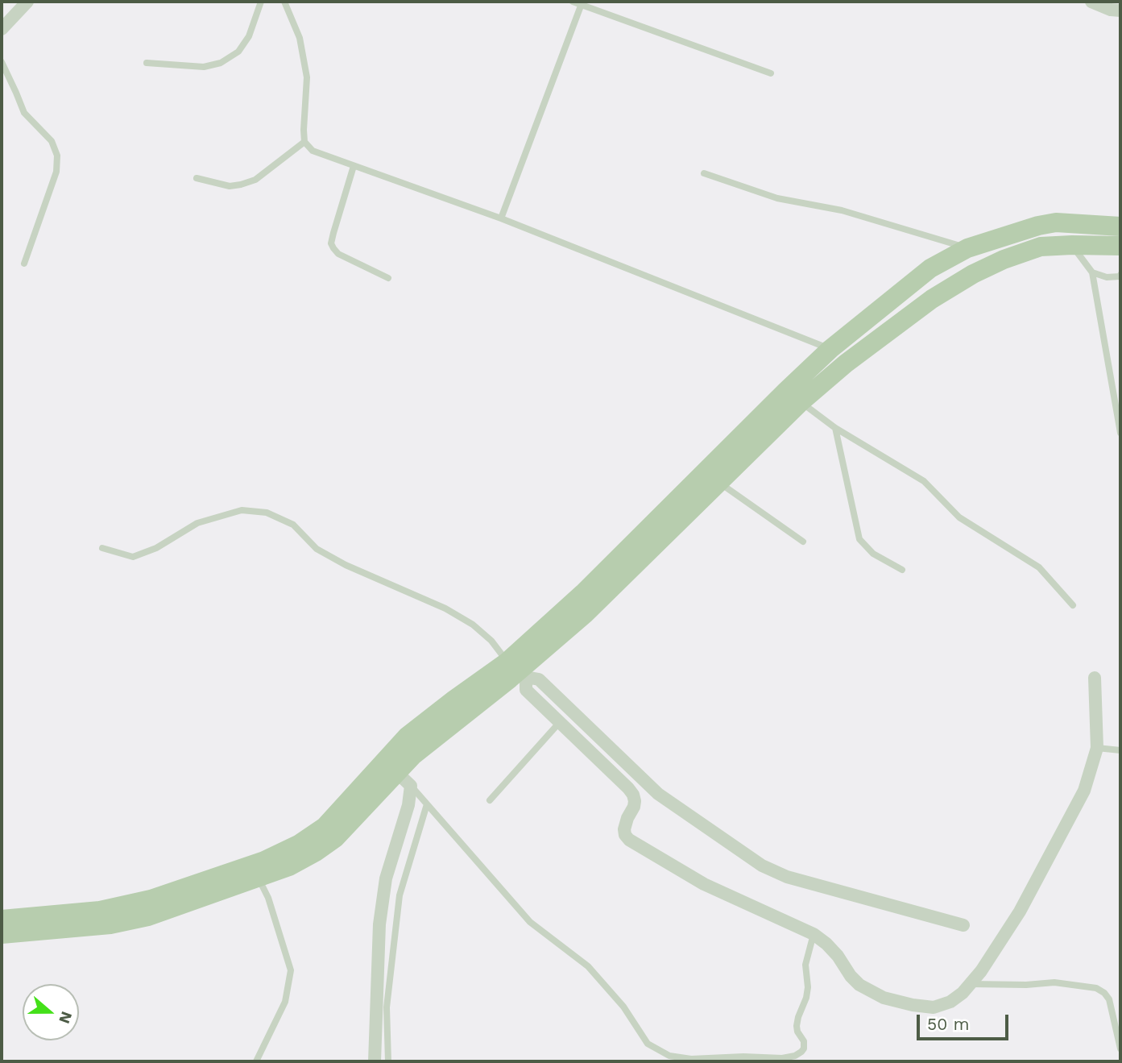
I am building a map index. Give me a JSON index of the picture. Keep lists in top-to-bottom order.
{
  "scale_bar": "50 m",
  "north": "right"
}
